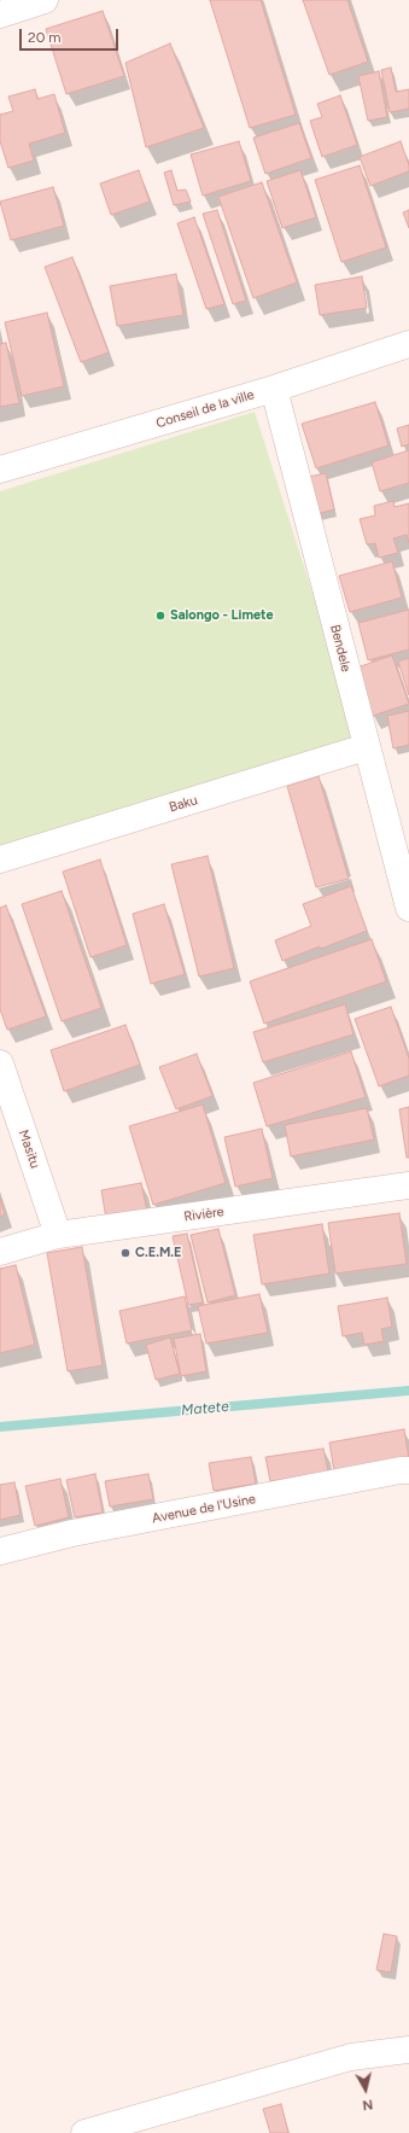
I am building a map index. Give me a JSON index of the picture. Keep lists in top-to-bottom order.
{
  "streets": {
    "street": [
      "Conseil de la ville",
      "Bendele",
      "Baku",
      "Masitu",
      "Rivière",
      "Avenue de l'Usine"
    ]
  },
  "crossings": [
    ["Conseil de la ville", "Bendele"],
    ["Bendele", "Baku"],
    ["Masitu", "Rivière"]
  ],
  "water": ["Matete"],
  "places": ["Salongo - Limete", "C.E.M.E"],
  "scale_bar": "20 m",
  "north": "bottom"
}
